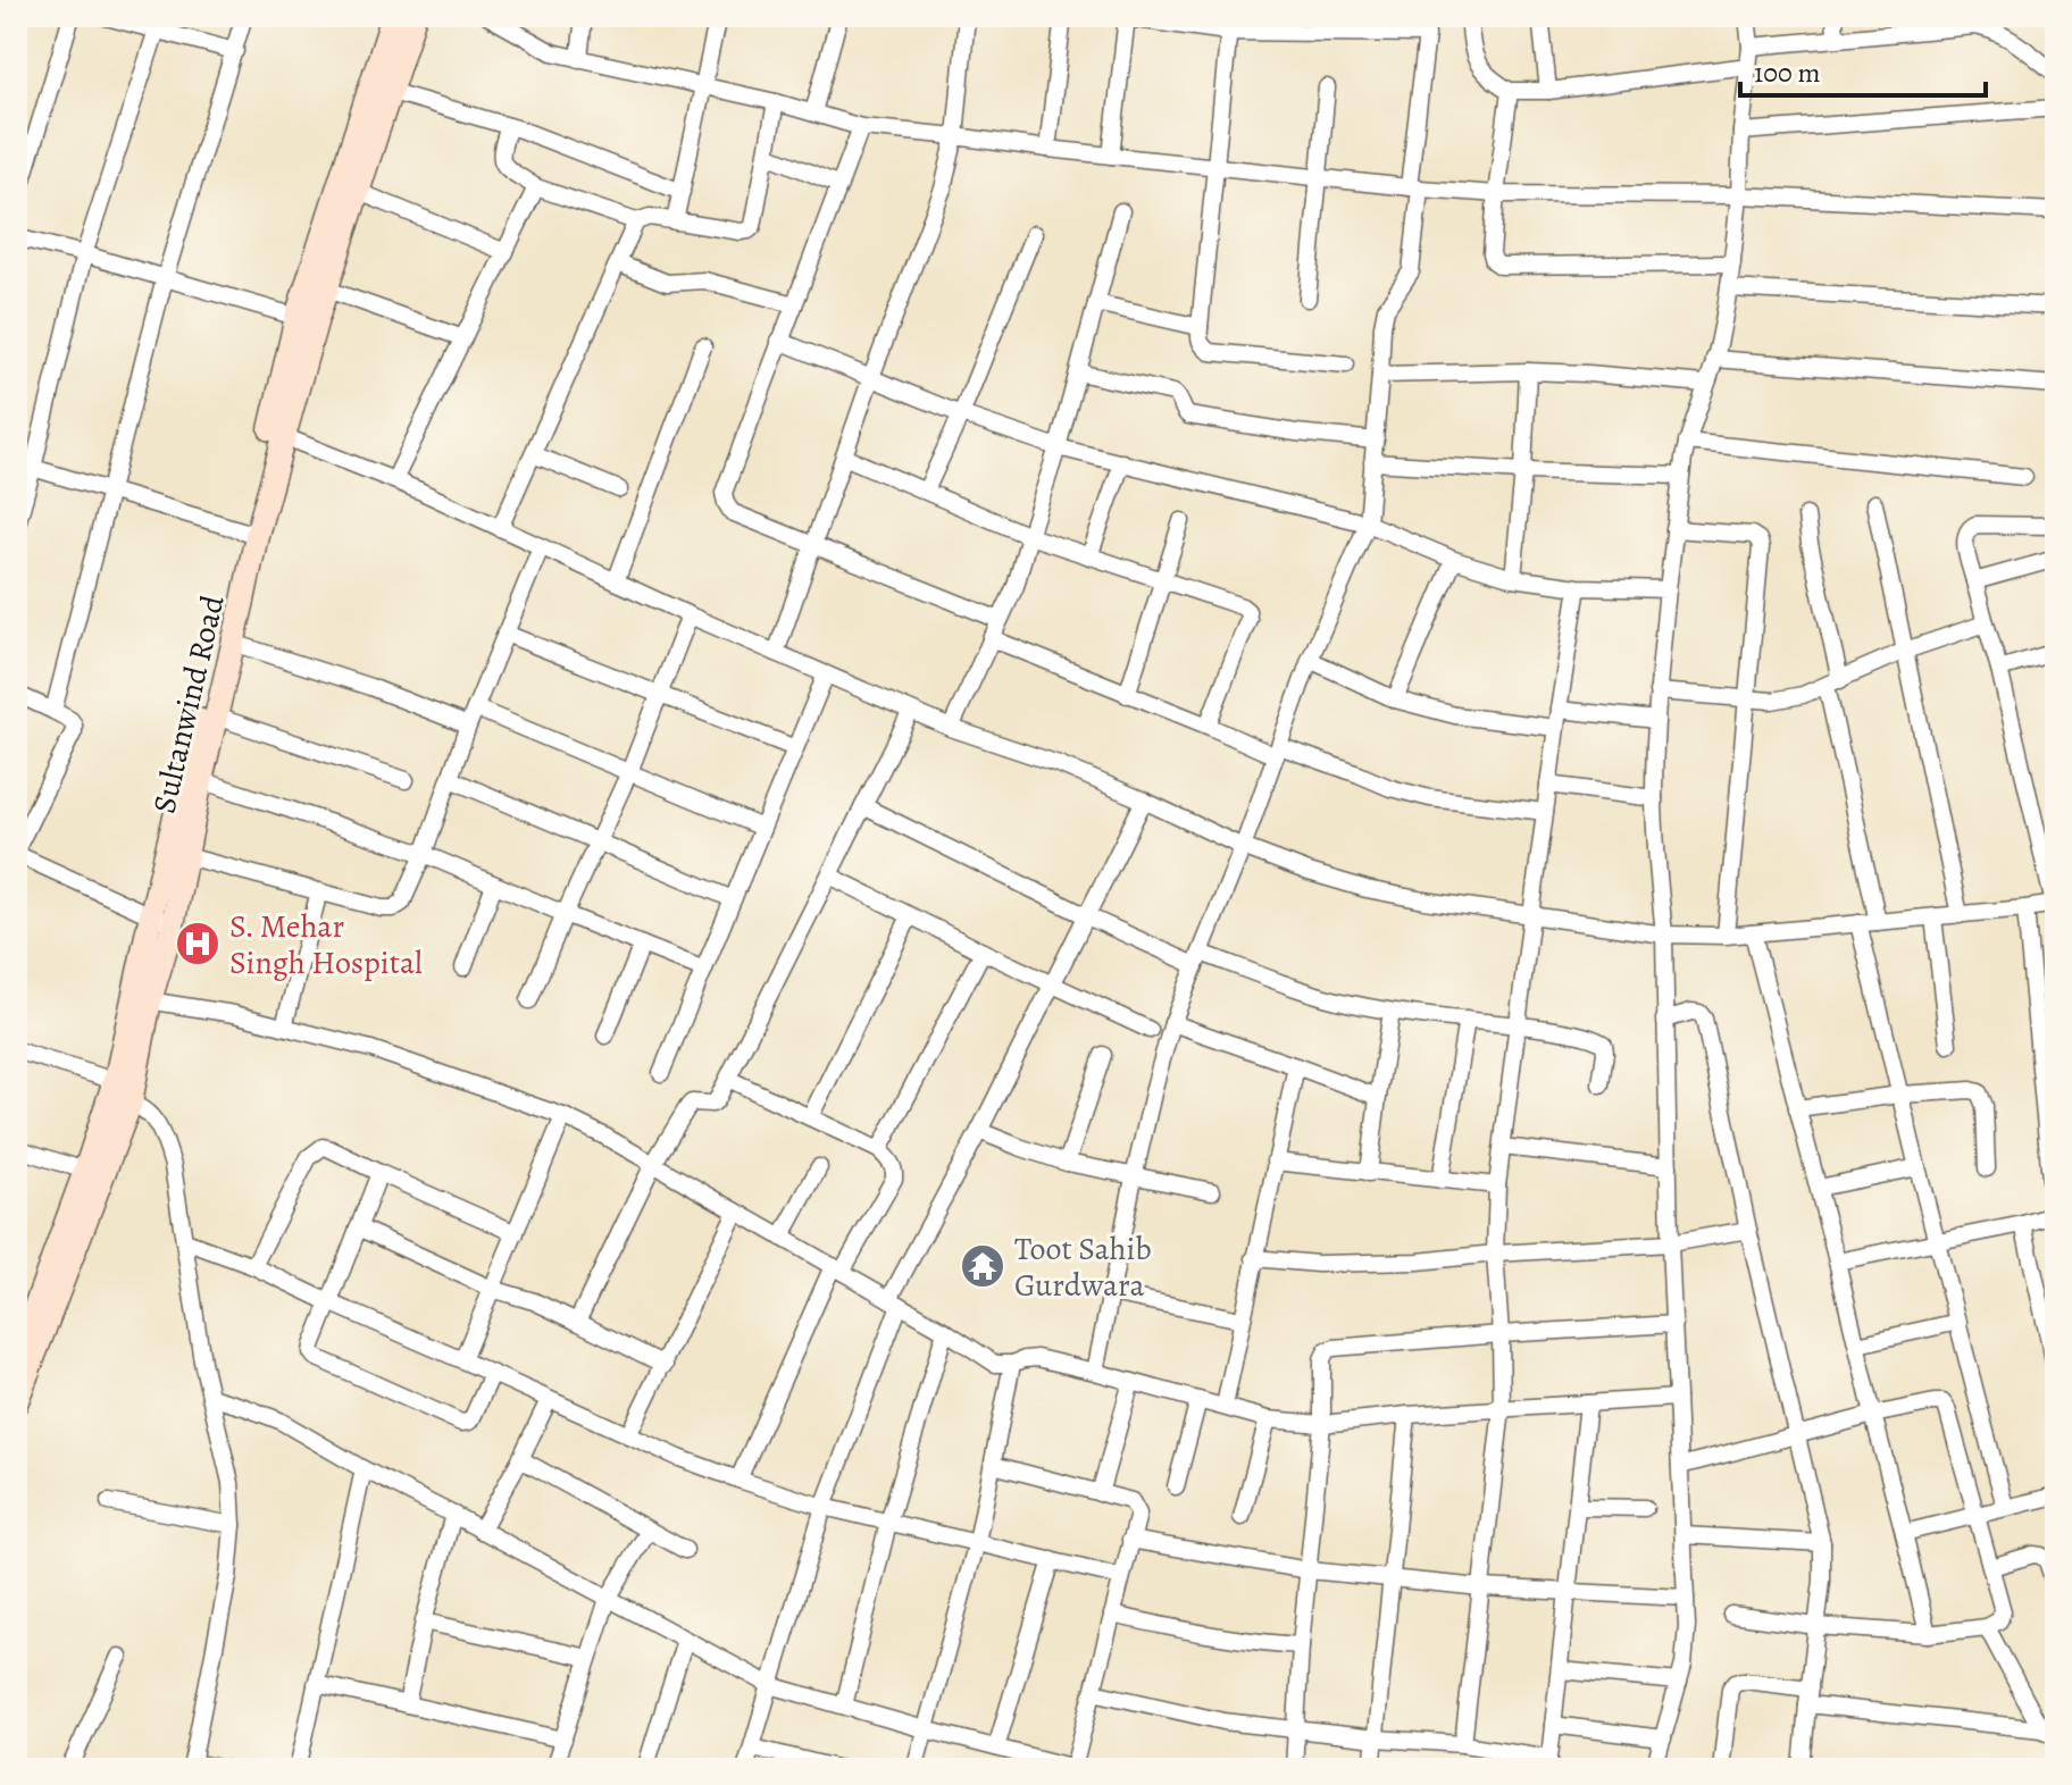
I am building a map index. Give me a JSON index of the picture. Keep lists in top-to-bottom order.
{
  "streets": {
    "main road": ["Sultanwind Road"]
  },
  "places": {
    "hospital": ["S. Mehar Singh Hospital"],
    "temple": ["Toot Sahib Gurdwara"]
  },
  "scale_bar": "100 m"
}
